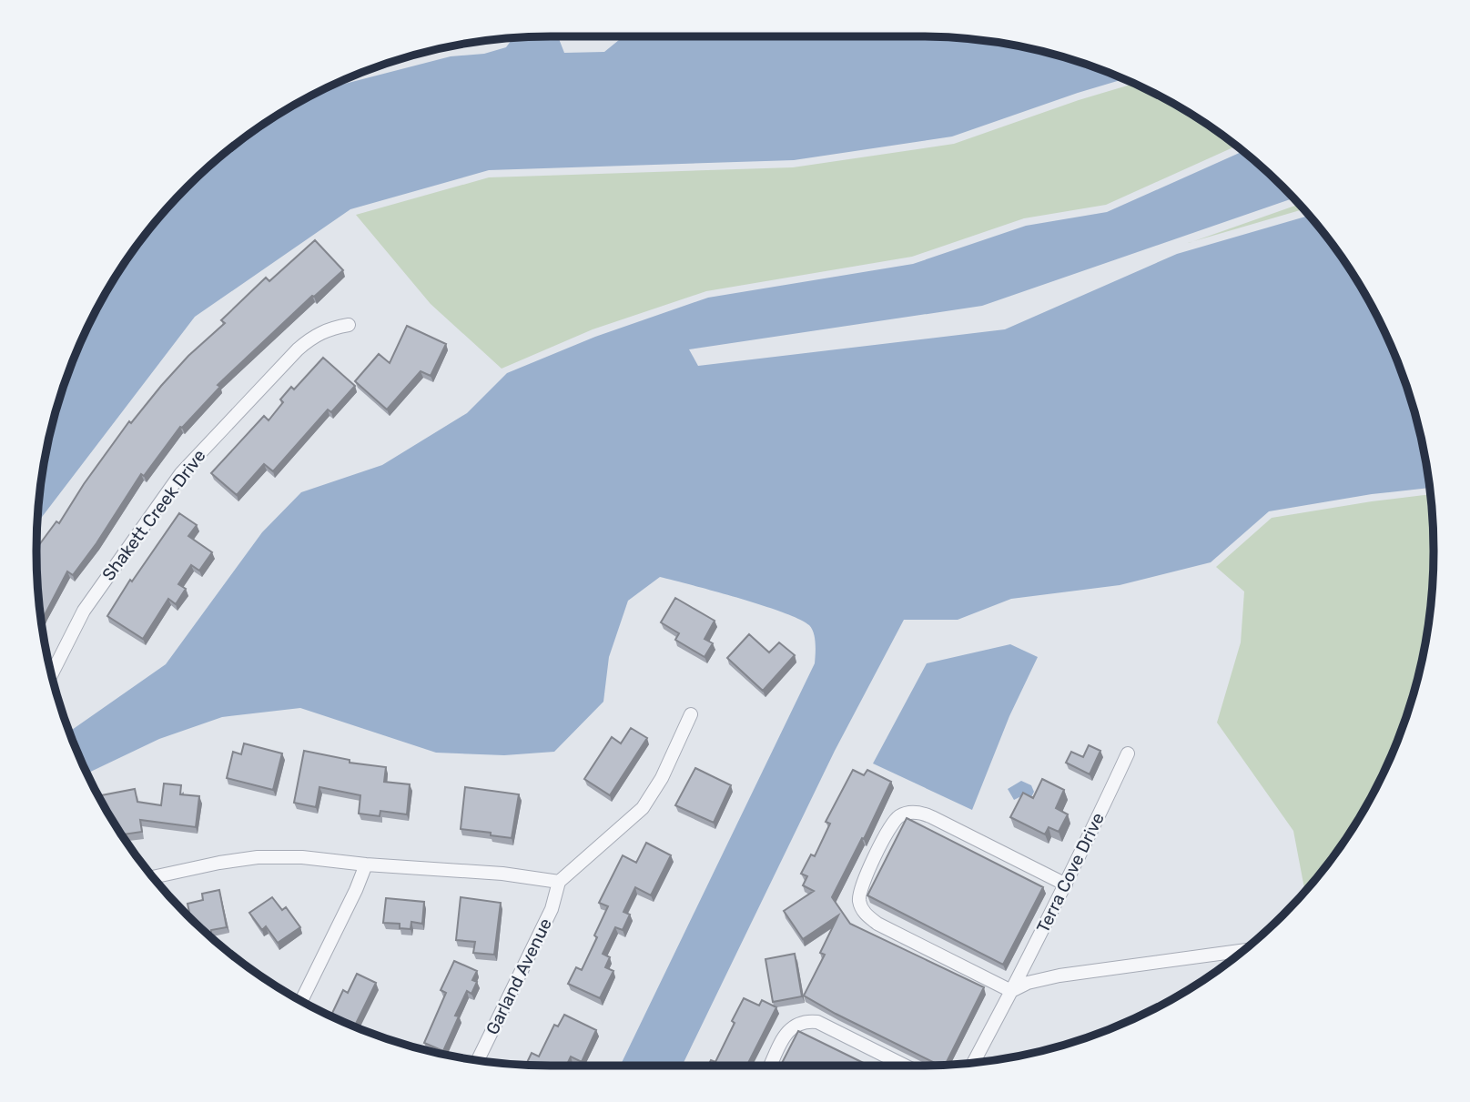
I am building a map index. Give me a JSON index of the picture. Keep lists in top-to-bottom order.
{
  "streets": {
    "street": ["Shakett Creek Drive", "Terra Cove Drive", "Garland Avenue"]
  }
}
